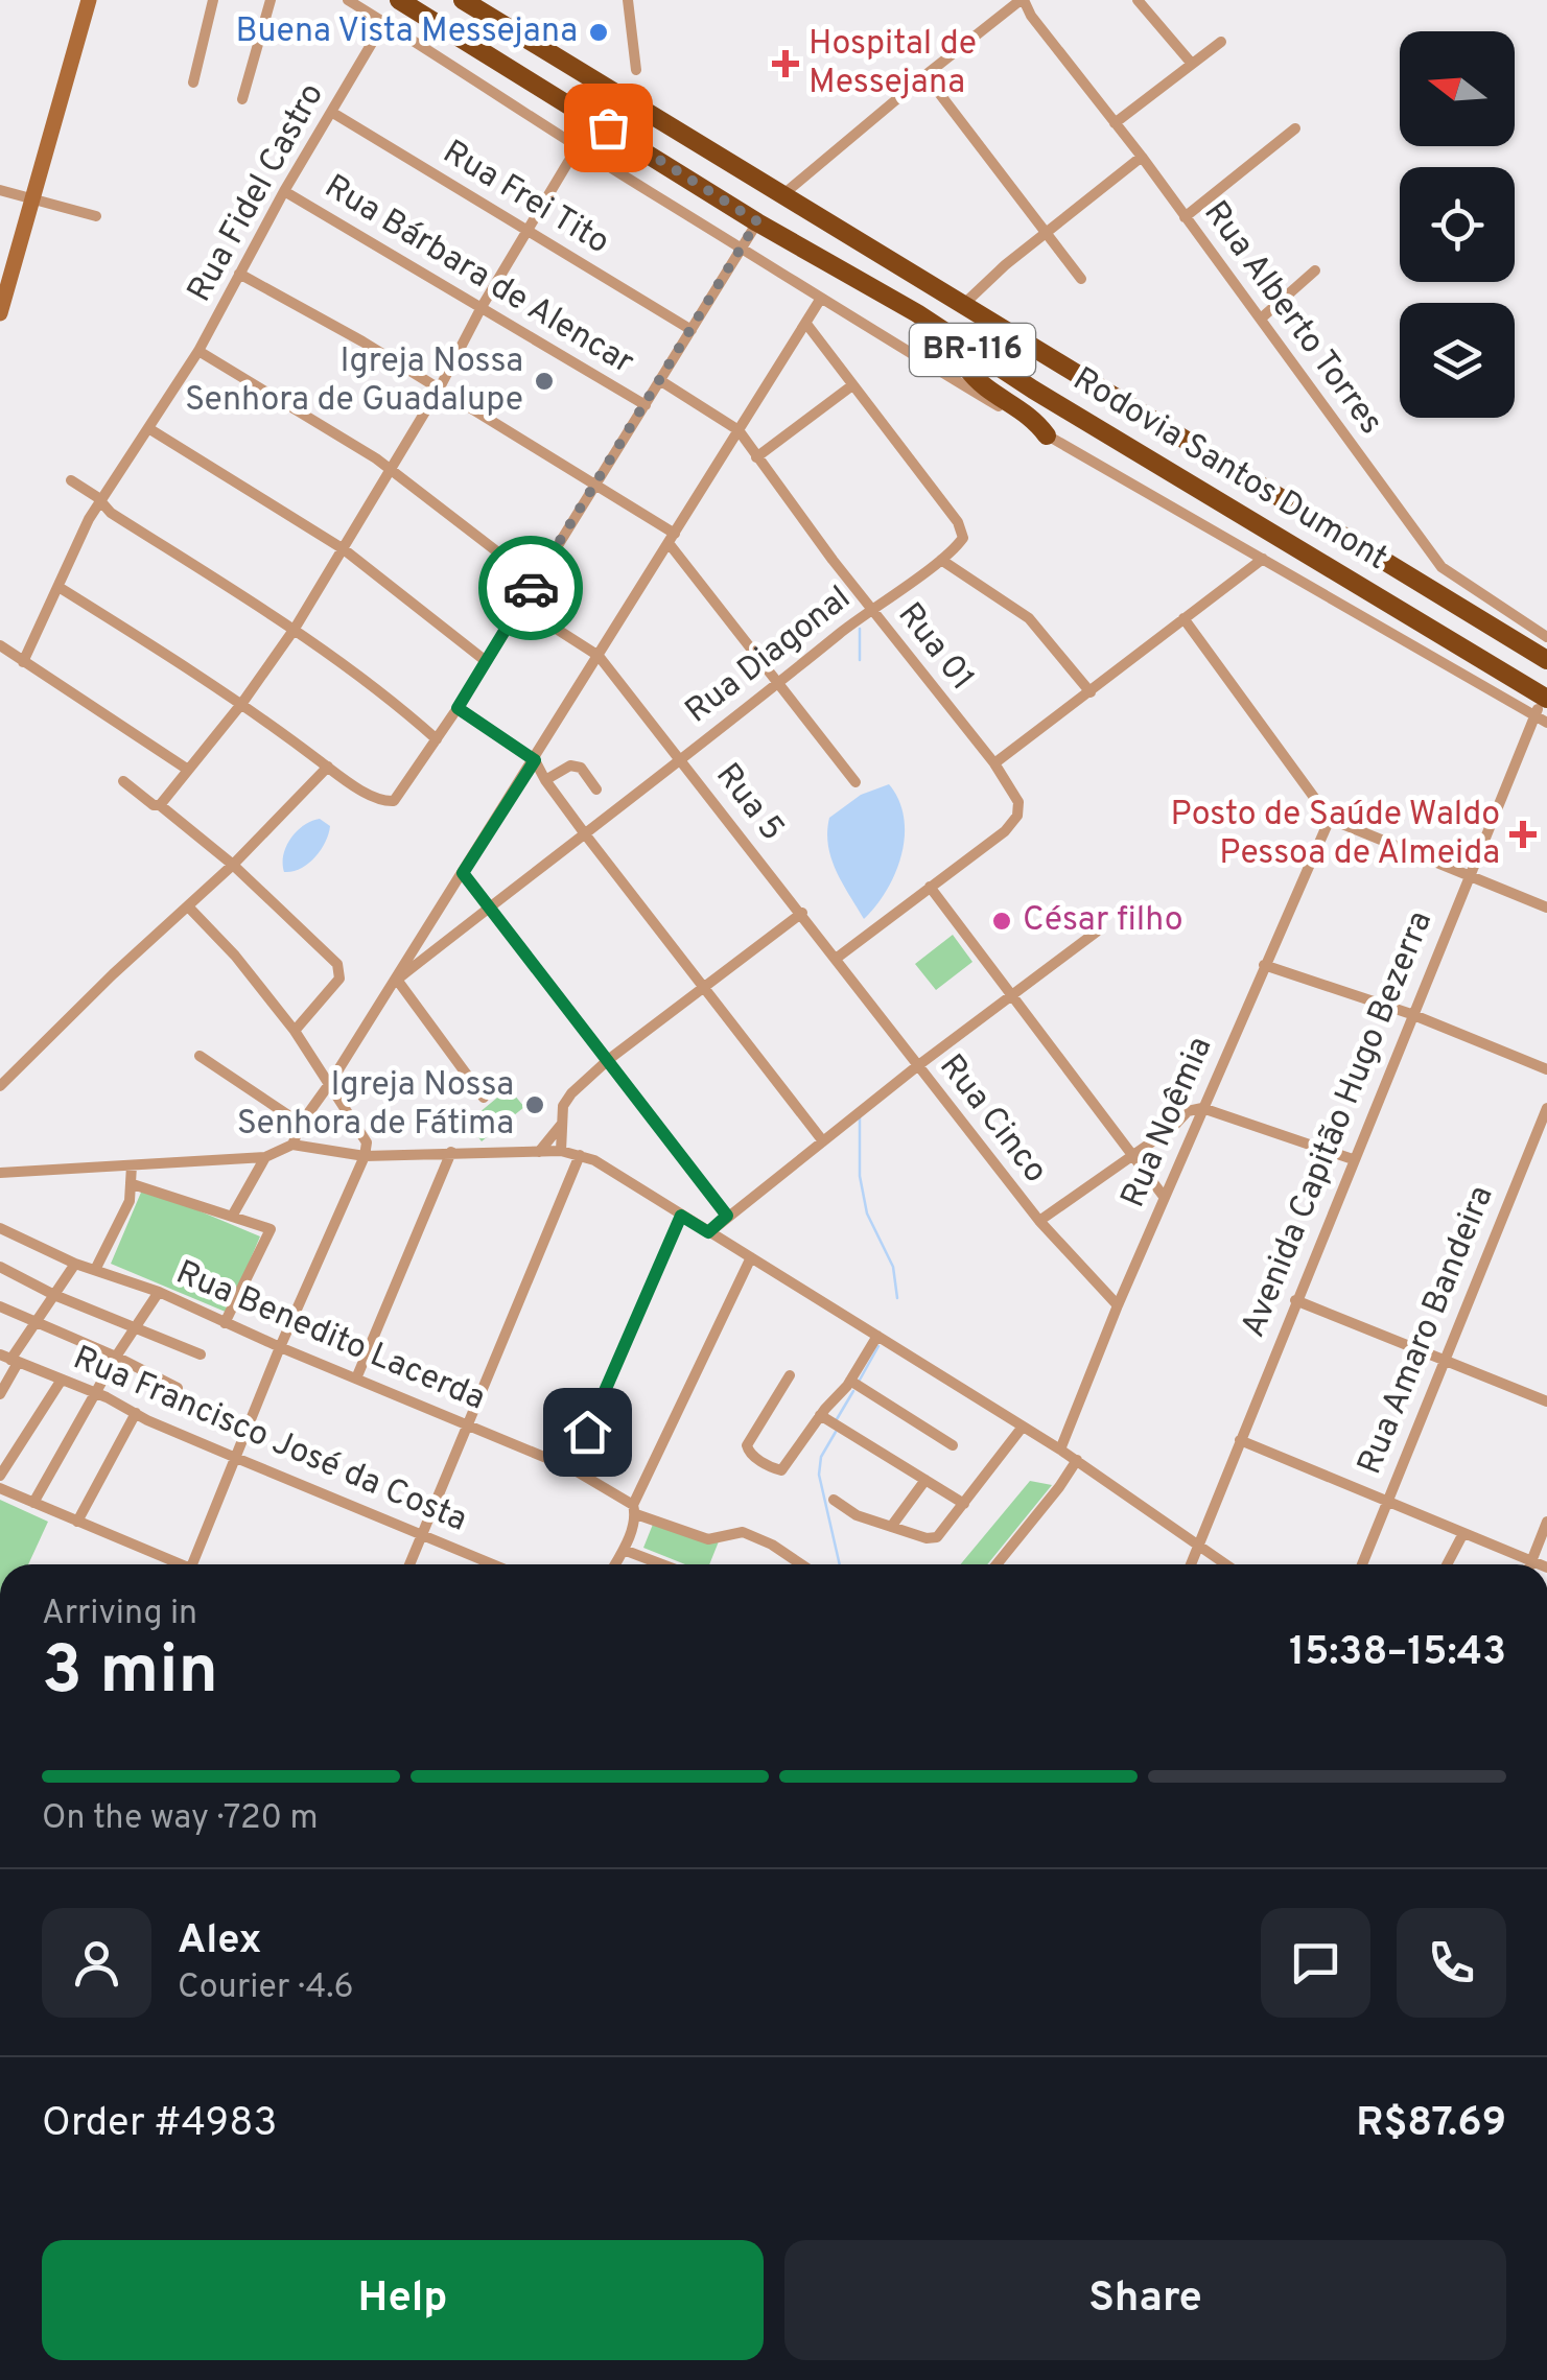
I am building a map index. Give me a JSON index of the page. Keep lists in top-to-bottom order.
{
  "streets": {
    "highway": ["BR-116", "Rodovia Santos Dumont"],
    "street": [
      "Rua Fidel Castro",
      "Rua Frei Tito",
      "Rua Bárbara de Alencar",
      "Rua Alberto Torres",
      "Rua 01",
      "Rua Diagonal",
      "Rua 5",
      "Rua Cinco",
      "Rua Noêmia",
      "Avenida Capitão Hugo Bezerra",
      "Rua Amaro Bandeira",
      "Rua Benedito Lacerda",
      "Rua Francisco José da Costa"
    ]
  },
  "crossings": [
    ["Rua Fidel Castro", "Rua Frei Tito"],
    ["Rua Fidel Castro", "Rua Bárbara de Alencar"],
    ["Rodovia Santos Dumont", "Avenida Capitão Hugo Bezerra"],
    ["Rua 01", "Rua Diagonal"],
    ["Rua Diagonal", "Rua 5"],
    ["Rua 5", "Rua Cinco"],
    ["Rua Cinco", "Rua Noêmia"]
  ],
  "places": {
    "other": [
      "Buena Vista Messejana",
      "Igreja Nossa Senhora de Guadalupe",
      "César filho",
      "Igreja Nossa Senhora de Fátima"
    ],
    "health": ["Hospital de Messejana", "Posto de Saúde Waldo Pessoa de Almeida"]
  },
  "north": "left",
  "page": {
    "heading": ["3 min", "Arriving in", "15:38–15:43"],
    "panel": [
      "Alex",
      "Courier · 4.6",
      "Order #4983",
      "R$87.69"
    ],
    "bar": "On the way · 720 m",
    "buttons": ["Help", "Share"]
  }
}
